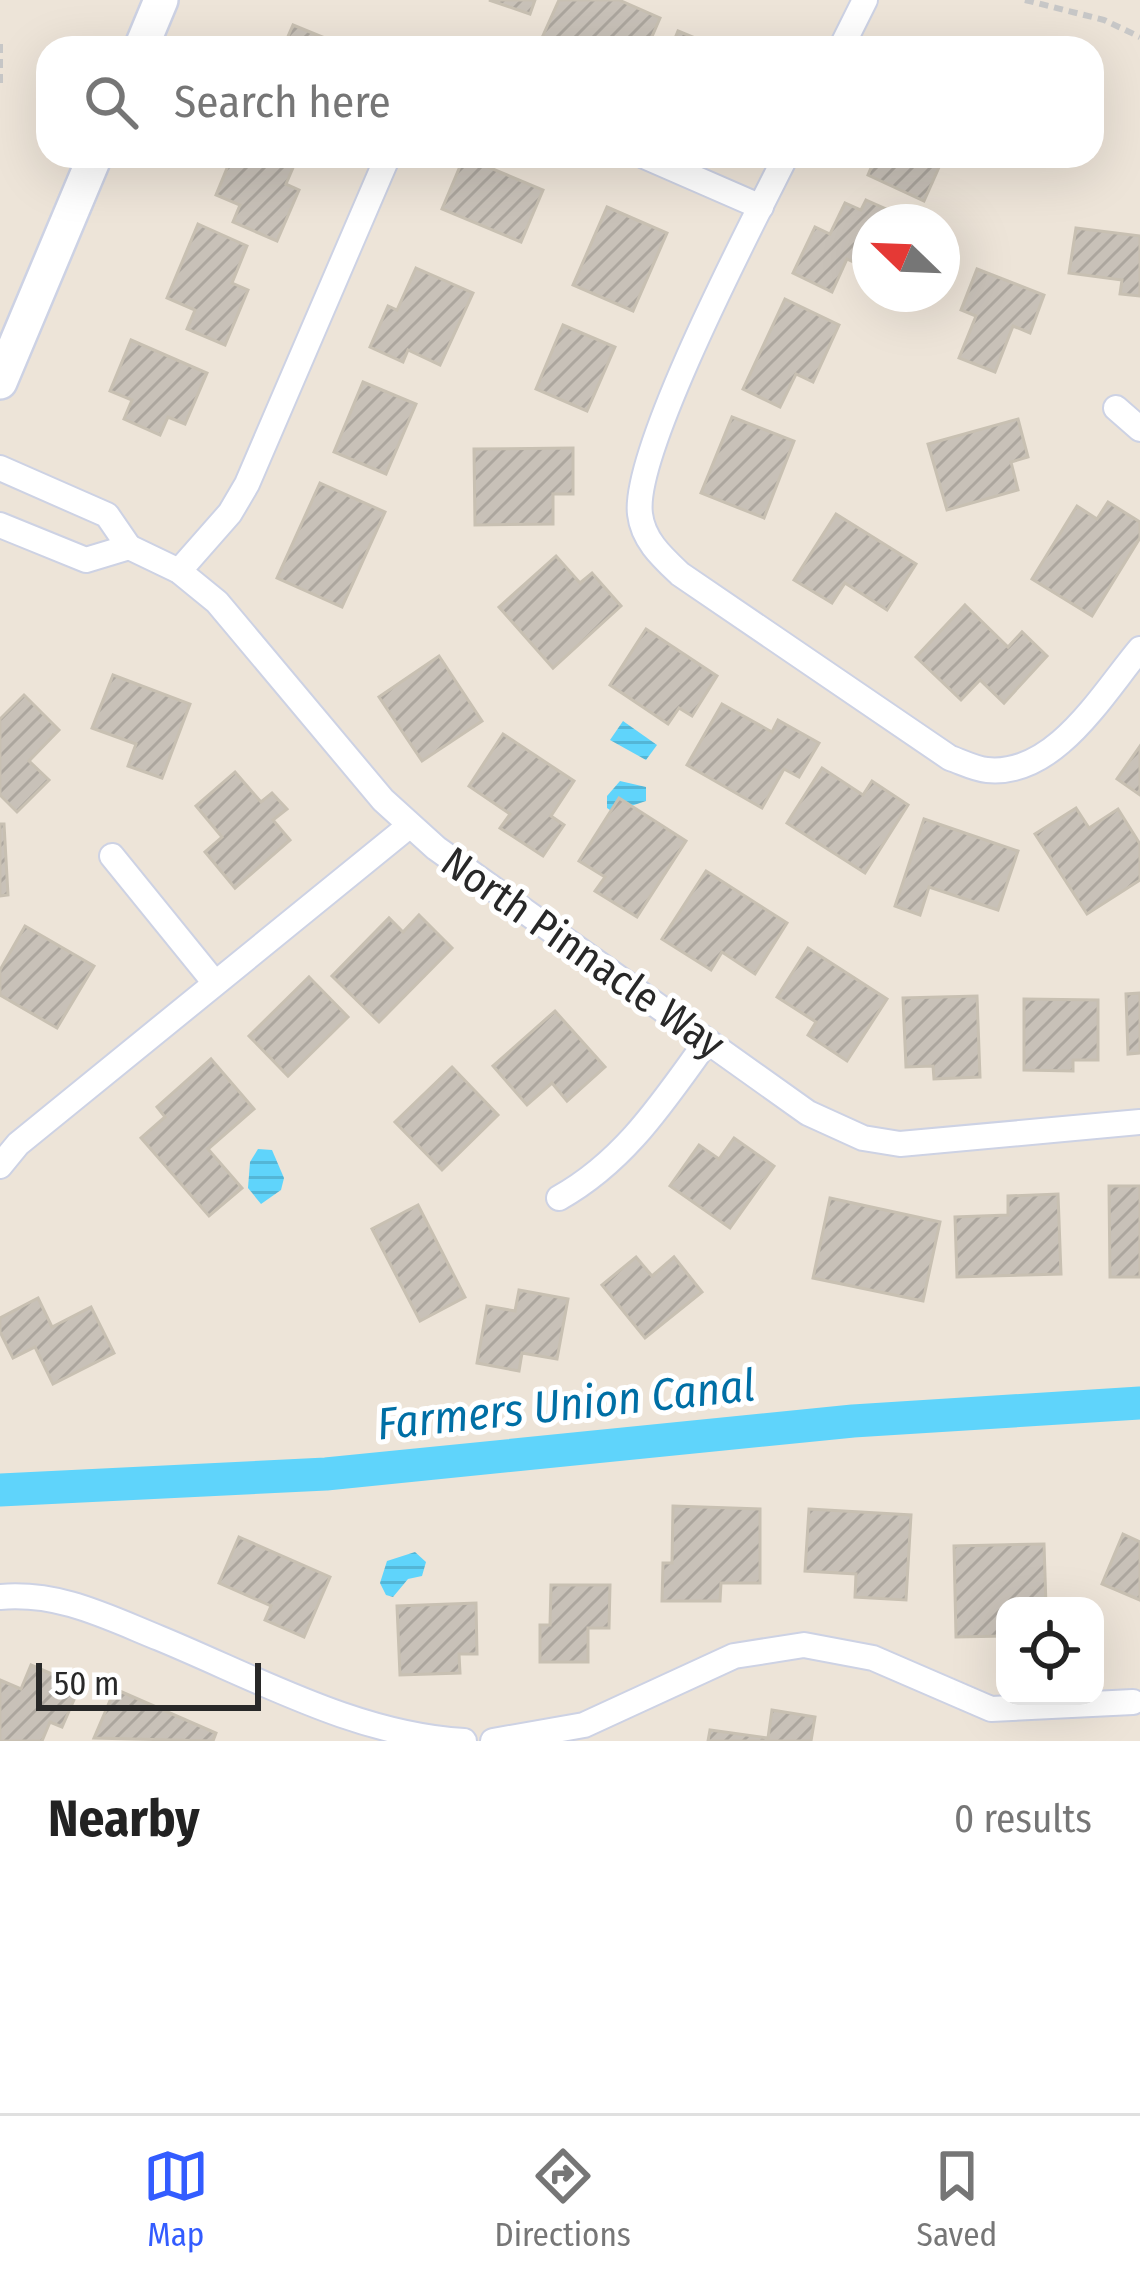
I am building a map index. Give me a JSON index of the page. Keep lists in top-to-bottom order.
{
  "streets": {
    "street": ["North Pinnacle Way"]
  },
  "water": ["Farmers Union Canal"],
  "scale_bar": "50 m",
  "north": "top left",
  "page": {
    "search": "Search here",
    "scale": "50 m",
    "heading": ["Nearby", "0 results"],
    "nav": ["Map", "Directions", "Saved"]
  }
}
